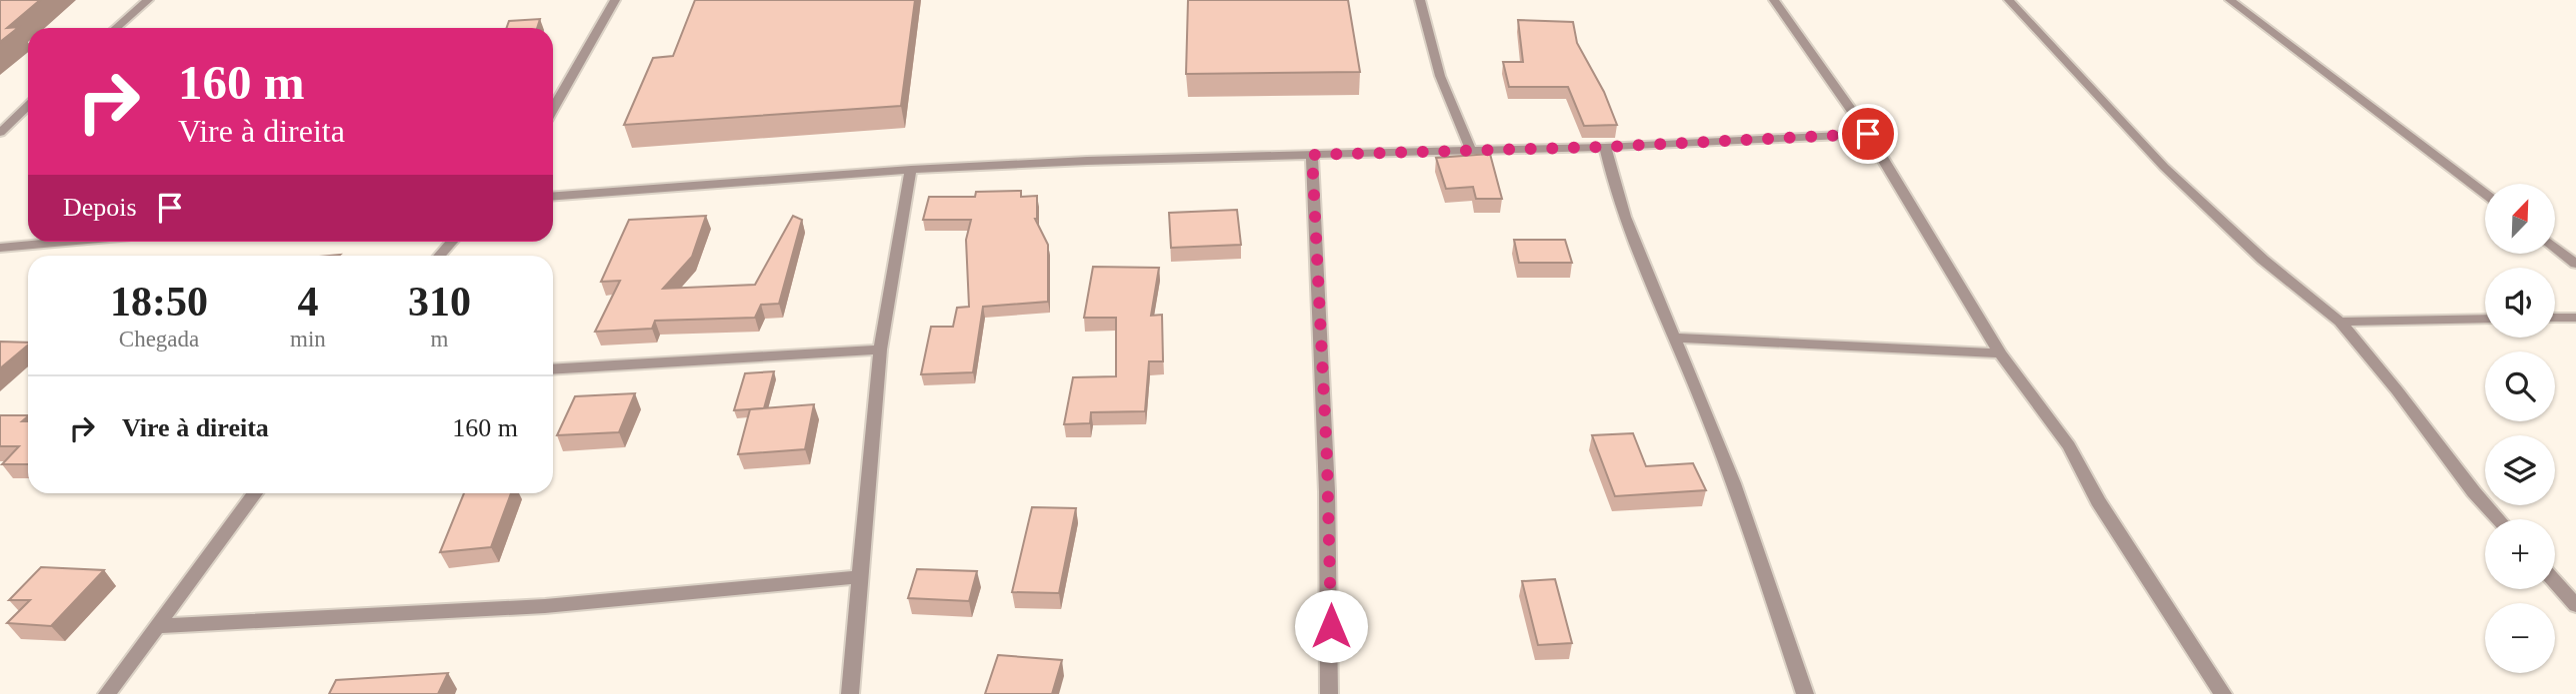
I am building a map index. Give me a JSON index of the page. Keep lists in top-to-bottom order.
{
  "north": "top right",
  "page": {
    "turn": ["160 m", "Vire à direita"],
    "then": "Depois",
    "map_buttons": ["+", "−"],
    "eta": [
      "18:50",
      "Chegada",
      "4",
      "min",
      "310",
      "m"
    ],
    "list": [
      {
        "name": "Vire à direita",
        "value": "160 m"
      }
    ]
  }
}
